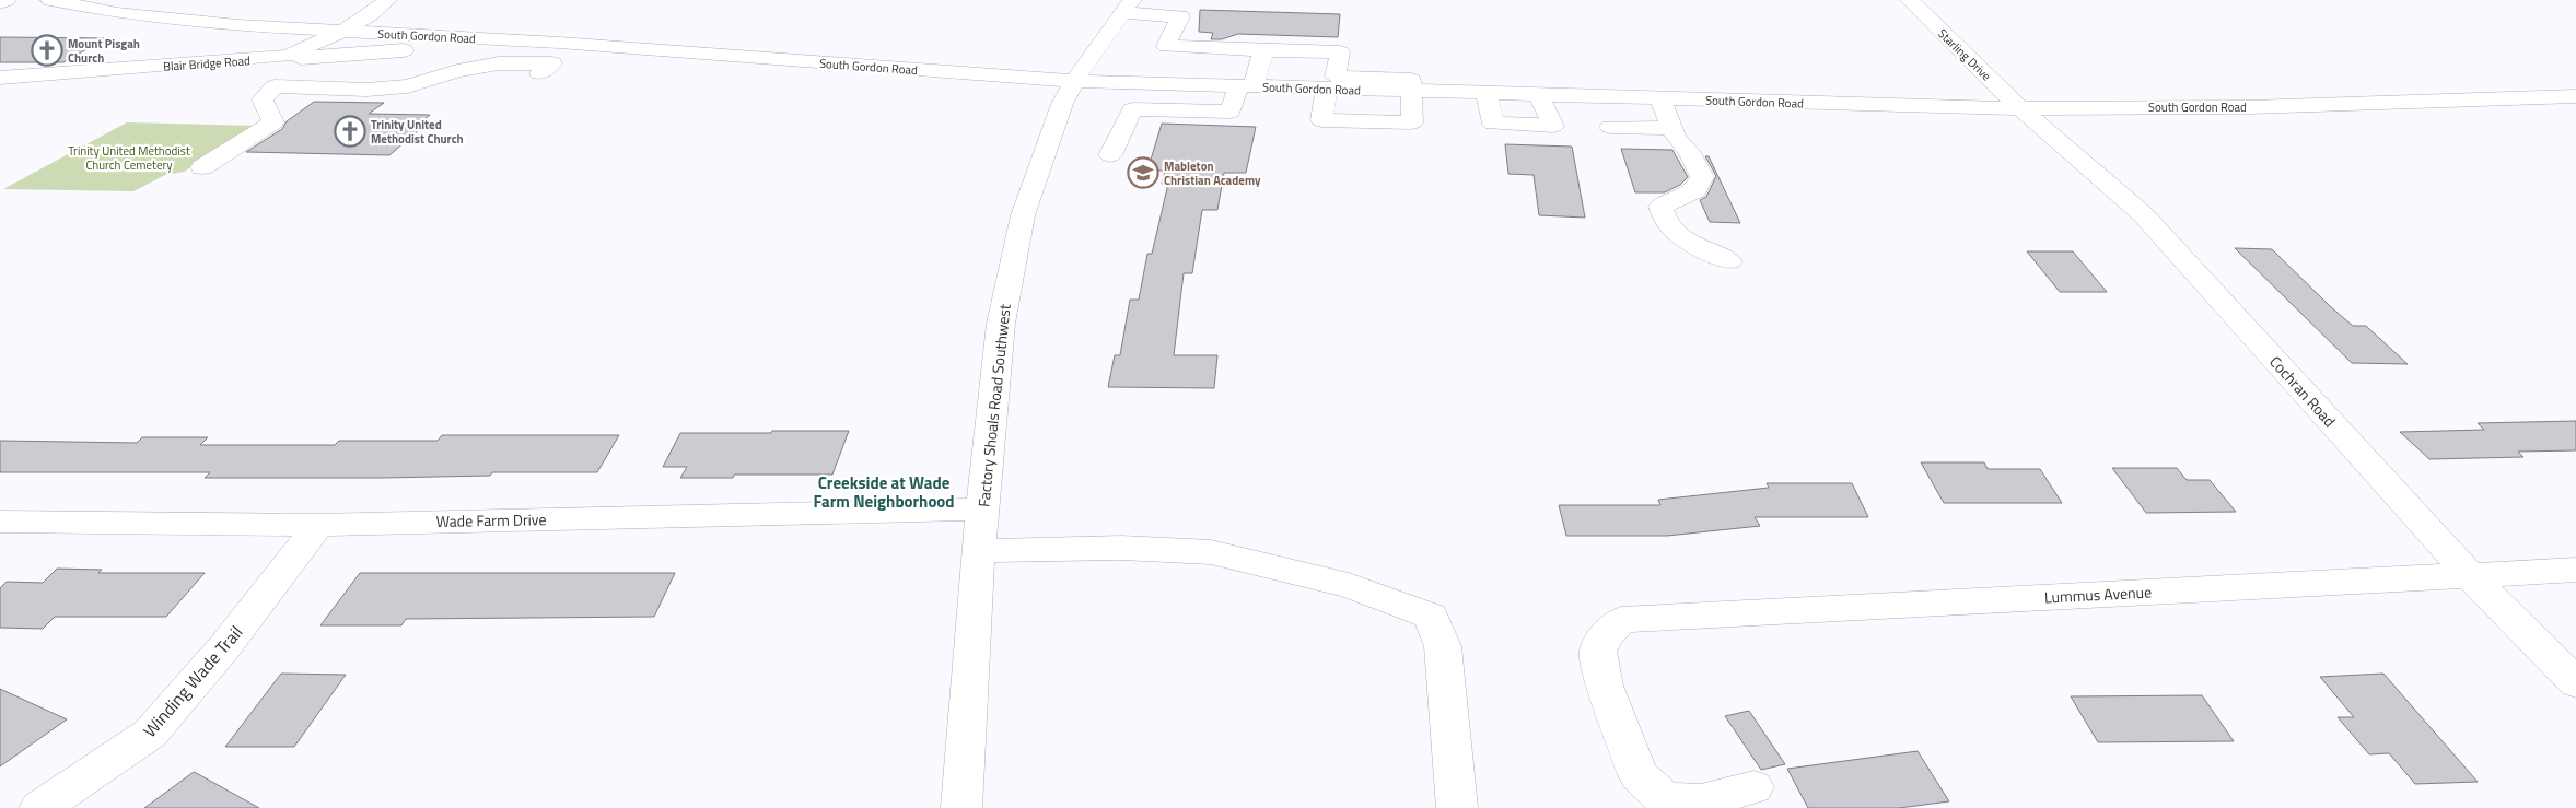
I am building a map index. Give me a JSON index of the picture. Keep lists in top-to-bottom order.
{
  "streets": {
    "street": [
      "South Gordon Road",
      "Starling Drive",
      "Blair Bridge Road",
      "Cochran Road",
      "Factory Shoals Road Southwest",
      "Wade Farm Drive",
      "Lummus Avenue",
      "Winding Wade Trail"
    ]
  },
  "crossings": [
    ["South Gordon Road", "Starling Drive"],
    ["South Gordon Road", "Blair Bridge Road"],
    ["South Gordon Road", "Cochran Road"],
    ["South Gordon Road", "Factory Shoals Road Southwest"],
    ["Starling Drive", "Cochran Road"],
    ["Cochran Road", "Lummus Avenue"],
    ["Factory Shoals Road Southwest", "Wade Farm Drive"],
    ["Wade Farm Drive", "Winding Wade Trail"]
  ],
  "districts": ["Creekside at Wade Farm Neighborhood"],
  "parks": ["Trinity United Methodist Church Cemetery"],
  "places": {
    "church": ["Mount Pisgah Church", "Trinity United Methodist Church"],
    "school or university": ["Mableton Christian Academy"]
  }
}
